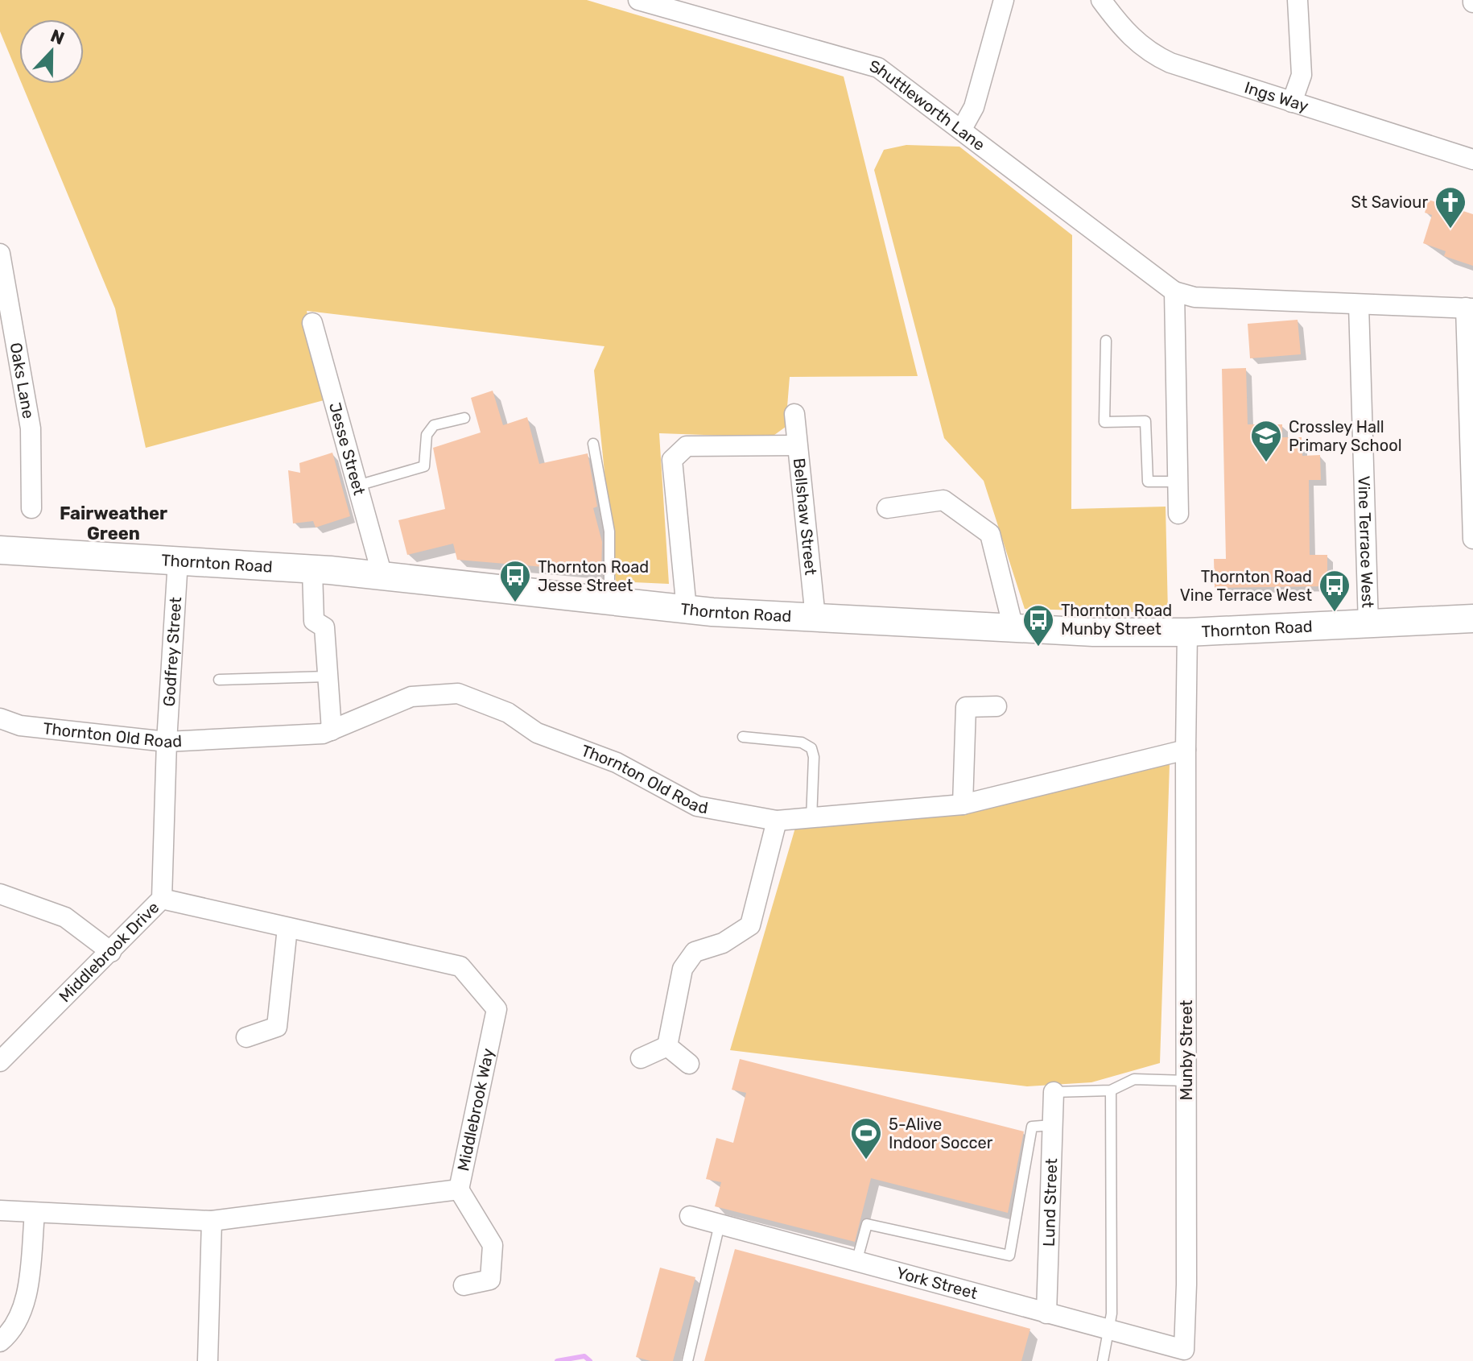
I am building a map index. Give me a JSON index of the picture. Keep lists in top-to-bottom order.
{
  "streets": {
    "main road": ["Thornton Road"],
    "street": [
      "Ings Way",
      "Shuttleworth Lane",
      "Oaks Lane",
      "Jesse Street",
      "Bellshaw Street",
      "Vine Terrace West",
      "Godfrey Street",
      "Thornton Old Road",
      "Middlebrook Drive",
      "Munby Street",
      "Middlebrook Way",
      "Lund Street",
      "York Street"
    ]
  },
  "crossings": [
    ["Shuttleworth Lane", "Vine Terrace West"],
    ["Jesse Street", "Thornton Road"],
    ["Bellshaw Street", "Thornton Road"],
    ["Vine Terrace West", "Thornton Road"],
    ["Thornton Road", "Godfrey Street"],
    ["Godfrey Street", "Thornton Old Road"],
    ["Godfrey Street", "Middlebrook Drive"],
    ["Thornton Old Road", "Middlebrook Drive"],
    ["Thornton Old Road", "Munby Street"],
    ["Middlebrook Drive", "Middlebrook Way"],
    ["Munby Street", "York Street"],
    ["Lund Street", "York Street"]
  ],
  "districts": ["Fairweather Green"],
  "places": {
    "church": ["St Saviour"],
    "school or university": ["Crossley Hall Primary School"],
    "bus stop": ["Thornton Road Jesse Street", "Thornton Road Vine Terrace West", "Thornton Road Munby Street"],
    "sports": ["5-Alive Indoor Soccer"]
  },
  "north": "top"
}
